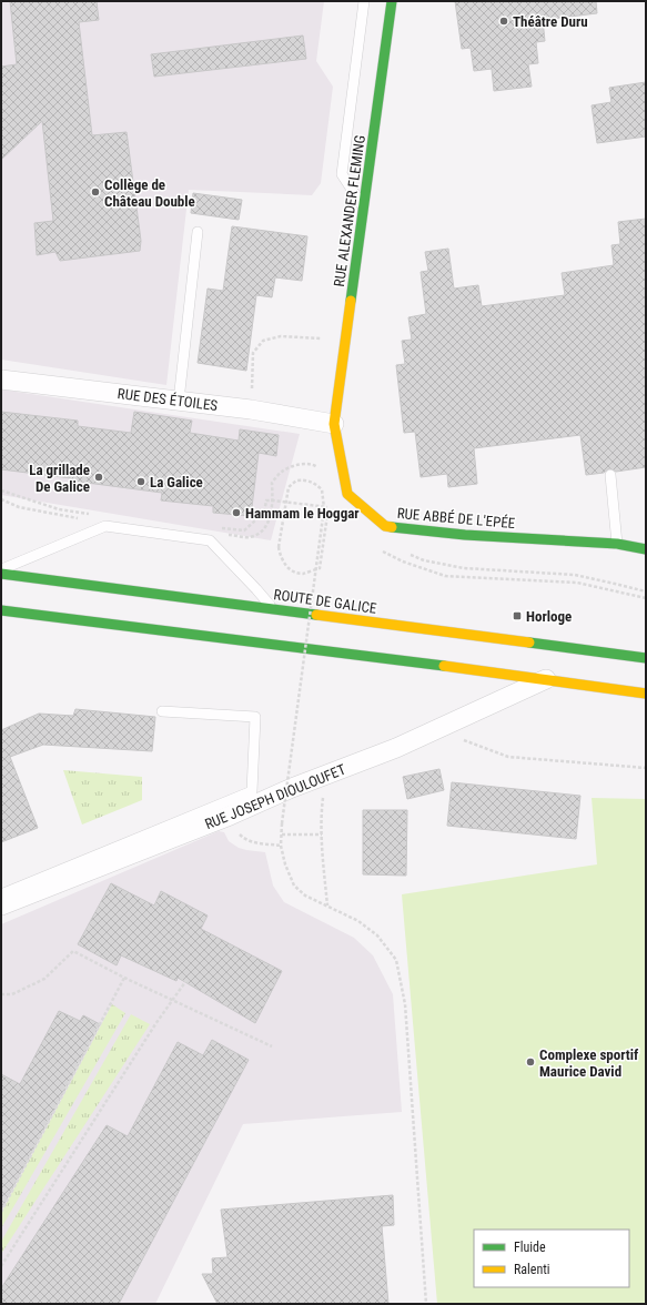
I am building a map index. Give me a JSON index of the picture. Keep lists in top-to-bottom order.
{
  "streets": {
    "main road": ["RUE ALEXANDER FLEMING", "RUE ABBÉ DE L'EPÉE", "ROUTE DE GALICE"],
    "street": ["RUE DES ÉTOILES", "RUE JOSEPH DIOULOUFET"]
  },
  "crossings": [
    ["RUE ALEXANDER FLEMING", "RUE DES ÉTOILES"],
    ["RUE ALEXANDER FLEMING", "RUE ABBÉ DE L'EPÉE"],
    ["RUE DES ÉTOILES", "RUE ABBÉ DE L'EPÉE"]
  ],
  "places": {
    "other": [
      "Théâtre Duru",
      "Collège de Château Double",
      "La grillade De Galice",
      "La Galice",
      "Hammam le Hoggar",
      "Complexe sportif Maurice David"
    ],
    "transit": ["Horloge"]
  },
  "legend": ["Fluide", "Ralenti"]
}
